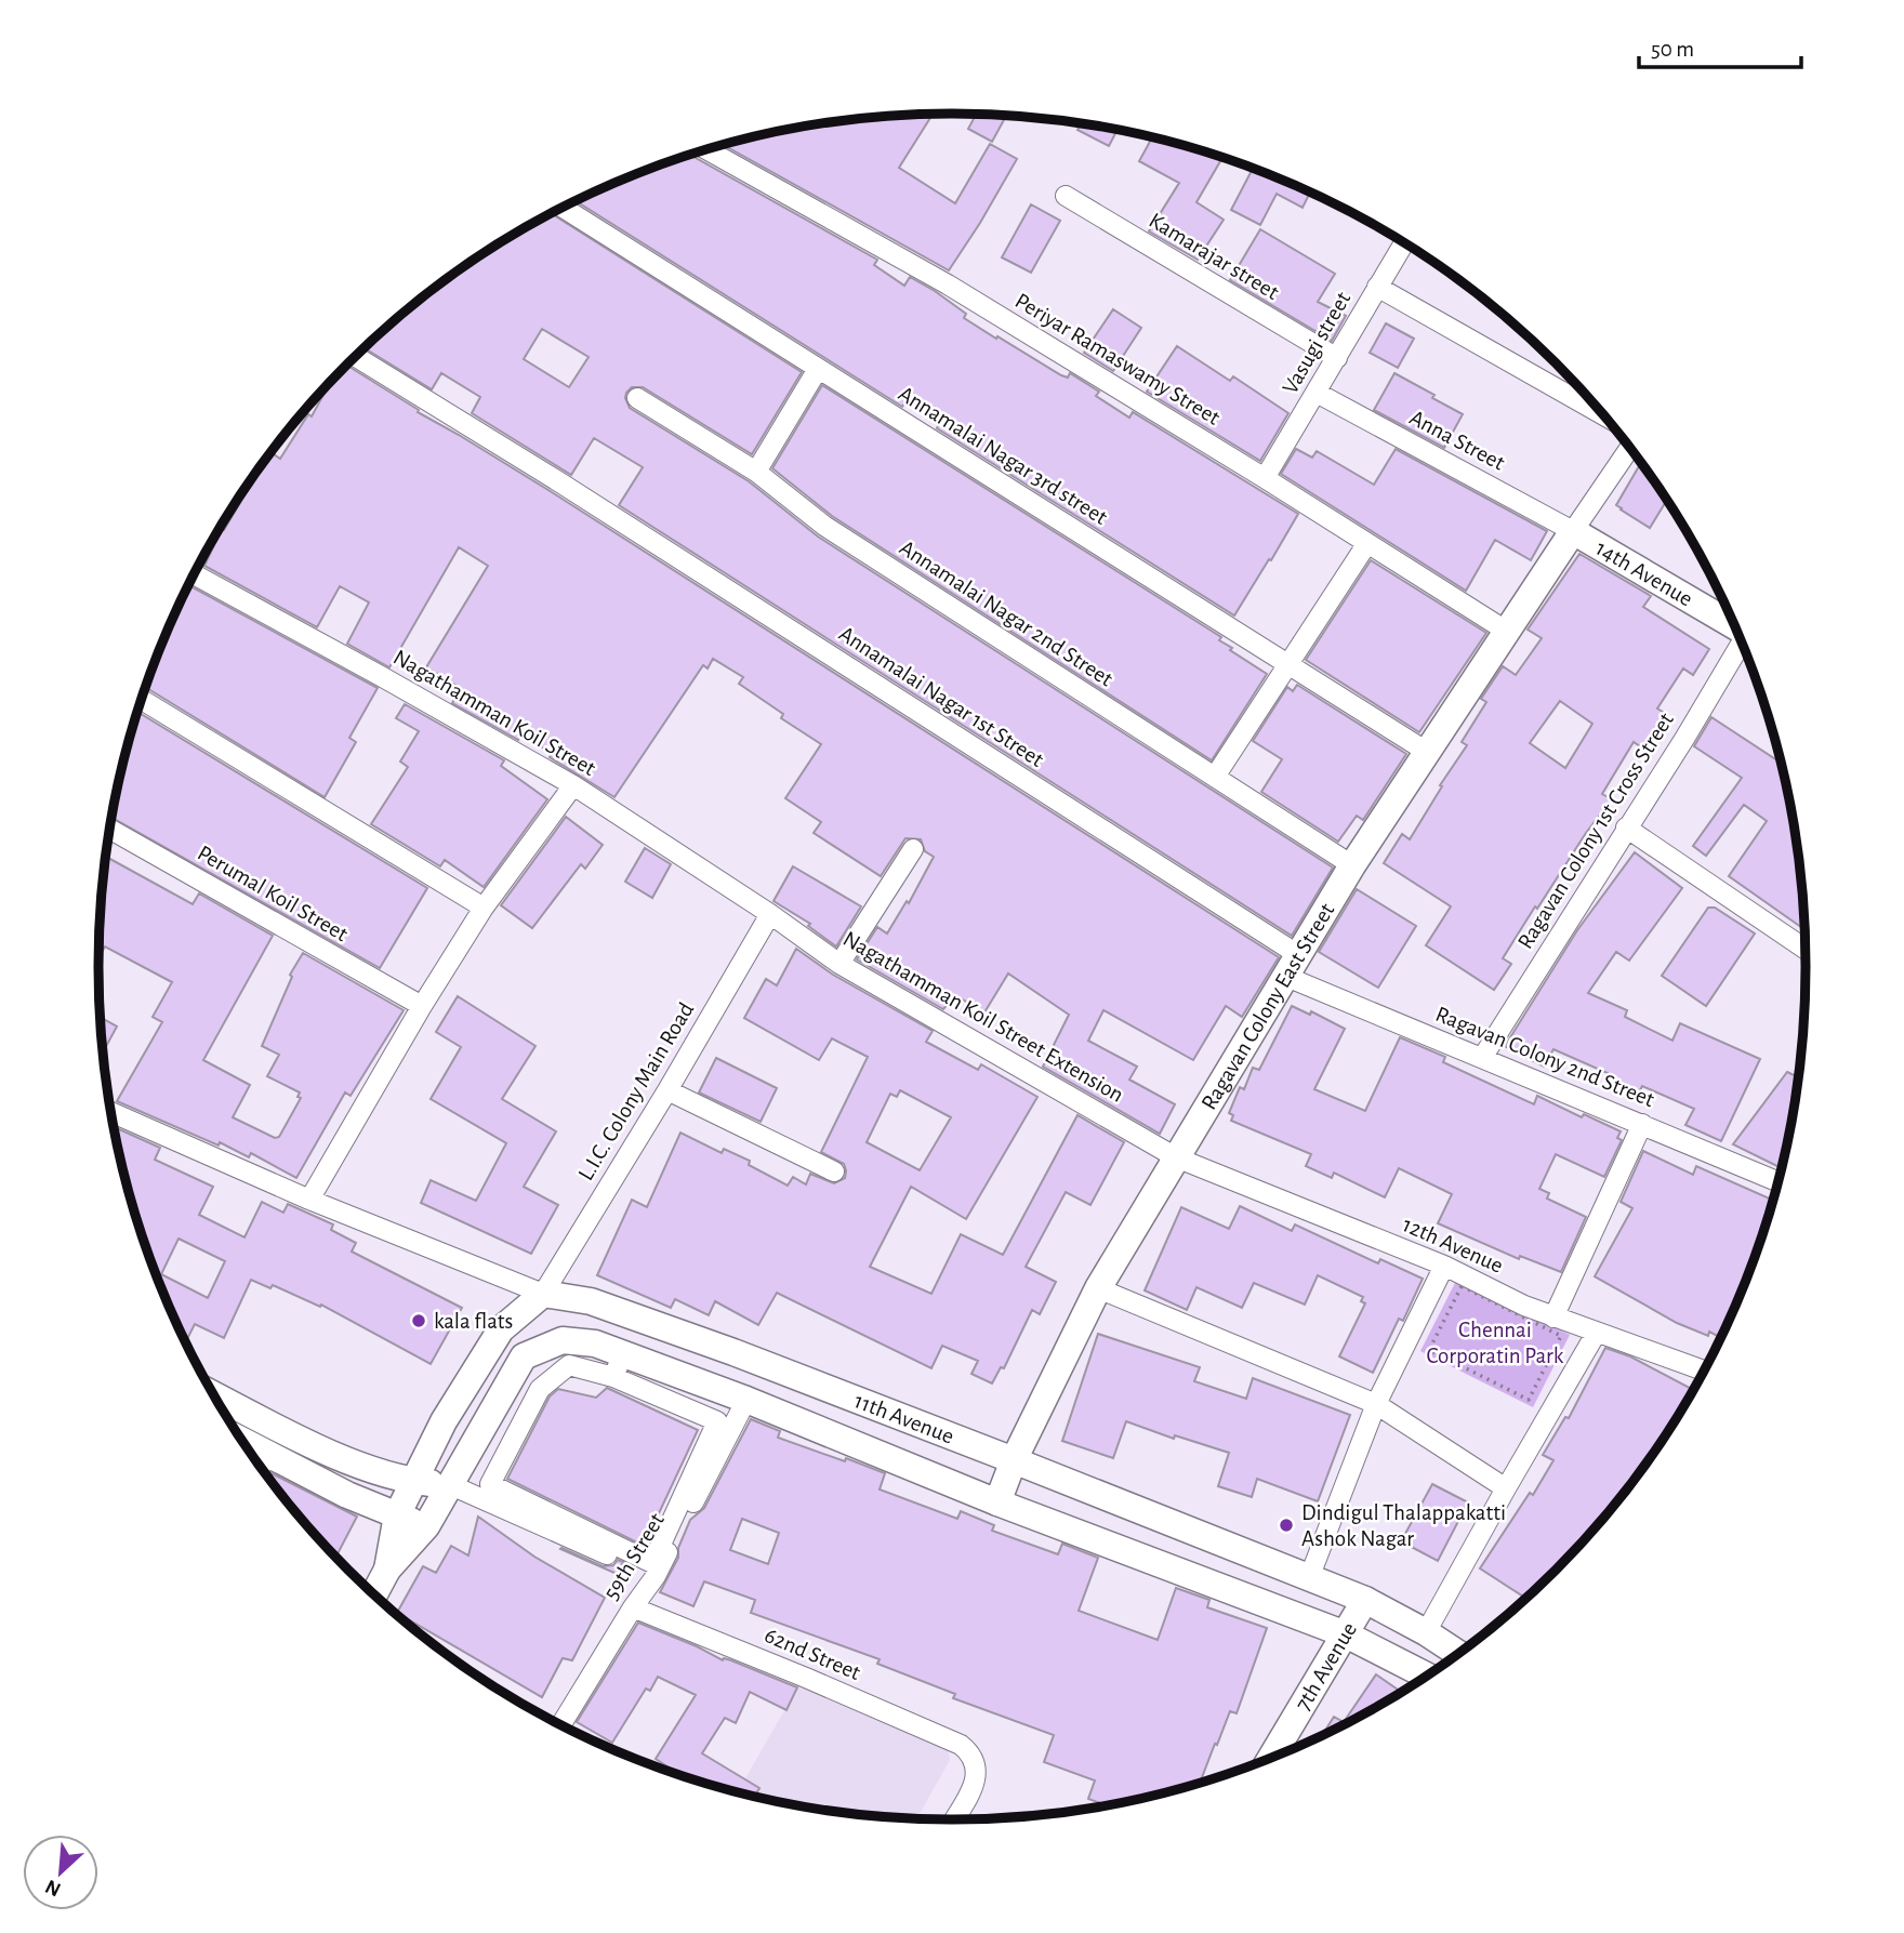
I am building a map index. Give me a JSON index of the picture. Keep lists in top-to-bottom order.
{
  "streets": {
    "main road": [
      "14th Avenue",
      "Ragavan Colony East Street",
      "11th Avenue",
      "7th Avenue"
    ],
    "street": [
      "Kamarajar street",
      "Vasugi street",
      "Periyar Ramaswamy Street",
      "Anna Street",
      "Annamalai Nagar 3rd street",
      "Annamalai Nagar 2nd Street",
      "Annamalai Nagar 1st Street",
      "Nagathamman Koil Street",
      "Ragavan Colony 1st Cross Street",
      "Perumal Koil Street",
      "Nagathamman Koil Street Extension",
      "Ragavan Colony 2nd Street",
      "L.I.C. Colony Main Road",
      "12th Avenue",
      "59th Street",
      "62nd Street"
    ]
  },
  "crossings": [
    ["Kamarajar street", "Vasugi street"],
    ["Vasugi street", "Periyar Ramaswamy Street"],
    ["Vasugi street", "Anna Street"],
    ["Periyar Ramaswamy Street", "Ragavan Colony East Street"],
    ["Anna Street", "14th Avenue"],
    ["Anna Street", "Ragavan Colony East Street"],
    ["Annamalai Nagar 3rd street", "Ragavan Colony East Street"],
    ["14th Avenue", "Ragavan Colony East Street"],
    ["Annamalai Nagar 2nd Street", "Ragavan Colony East Street"],
    ["Annamalai Nagar 1st Street", "Ragavan Colony East Street"],
    ["Annamalai Nagar 1st Street", "Ragavan Colony 2nd Street"],
    ["Nagathamman Koil Street", "Nagathamman Koil Street Extension"],
    ["Nagathamman Koil Street", "L.I.C. Colony Main Road"],
    ["Ragavan Colony 1st Cross Street", "Ragavan Colony 2nd Street"],
    ["Ragavan Colony East Street", "Nagathamman Koil Street Extension"],
    ["Ragavan Colony East Street", "Ragavan Colony 2nd Street"],
    ["Ragavan Colony East Street", "12th Avenue"],
    ["Ragavan Colony East Street", "11th Avenue"],
    ["Nagathamman Koil Street Extension", "L.I.C. Colony Main Road"],
    ["Nagathamman Koil Street Extension", "12th Avenue"],
    ["L.I.C. Colony Main Road", "11th Avenue"],
    ["11th Avenue", "59th Street"],
    ["11th Avenue", "7th Avenue"],
    ["59th Street", "62nd Street"]
  ],
  "parks": ["Chennai Corporatin Park"],
  "places": ["kala flats", "Dindigul Thalappakatti Ashok Nagar"],
  "scale_bar": "50 m",
  "north": "bottom left"
}
